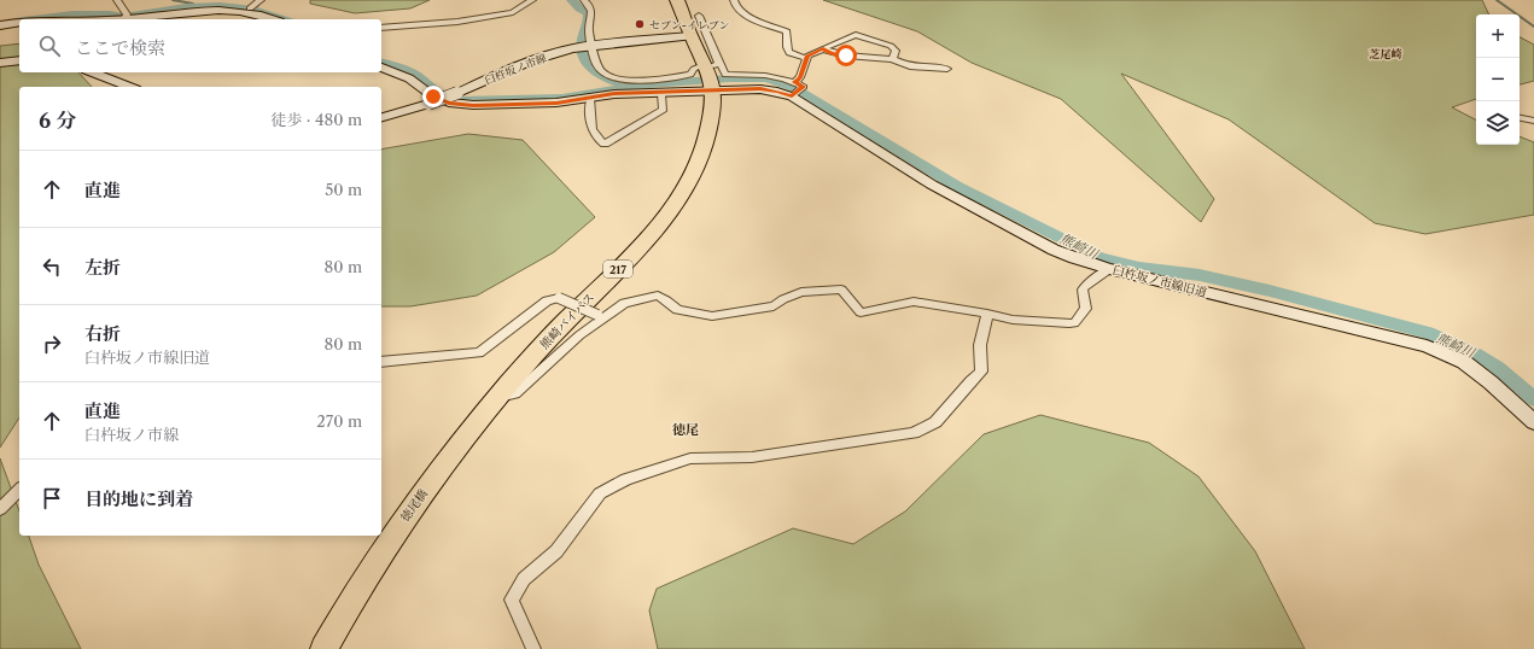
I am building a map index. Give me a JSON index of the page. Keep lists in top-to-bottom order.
{
  "streets": {
    "highway": ["217", "熊崎バイパス", "徳尾橋"],
    "main road": ["臼杵坂ノ市線", "臼杵坂ノ市線旧道"]
  },
  "crossings": [
    ["臼杵坂ノ市線旧道", "熊崎バイパス"],
    ["熊崎バイパス", "徳尾橋"]
  ],
  "districts": ["芝尾崎", "徳尾"],
  "water": ["熊崎川"],
  "places": ["セブン-イレブン"],
  "page": {
    "map_buttons": ["+", "−"],
    "search": "ここで検索",
    "heading": ["6 分", "徒歩 · 480 m"],
    "list": [
      ["直進", "50 m"],
      ["左折", "80 m"],
      ["右折", "臼杵坂ノ市線旧道", "80 m"],
      ["直進", "臼杵坂ノ市線", "270 m"],
      "目的地に到着"
    ]
  }
}
